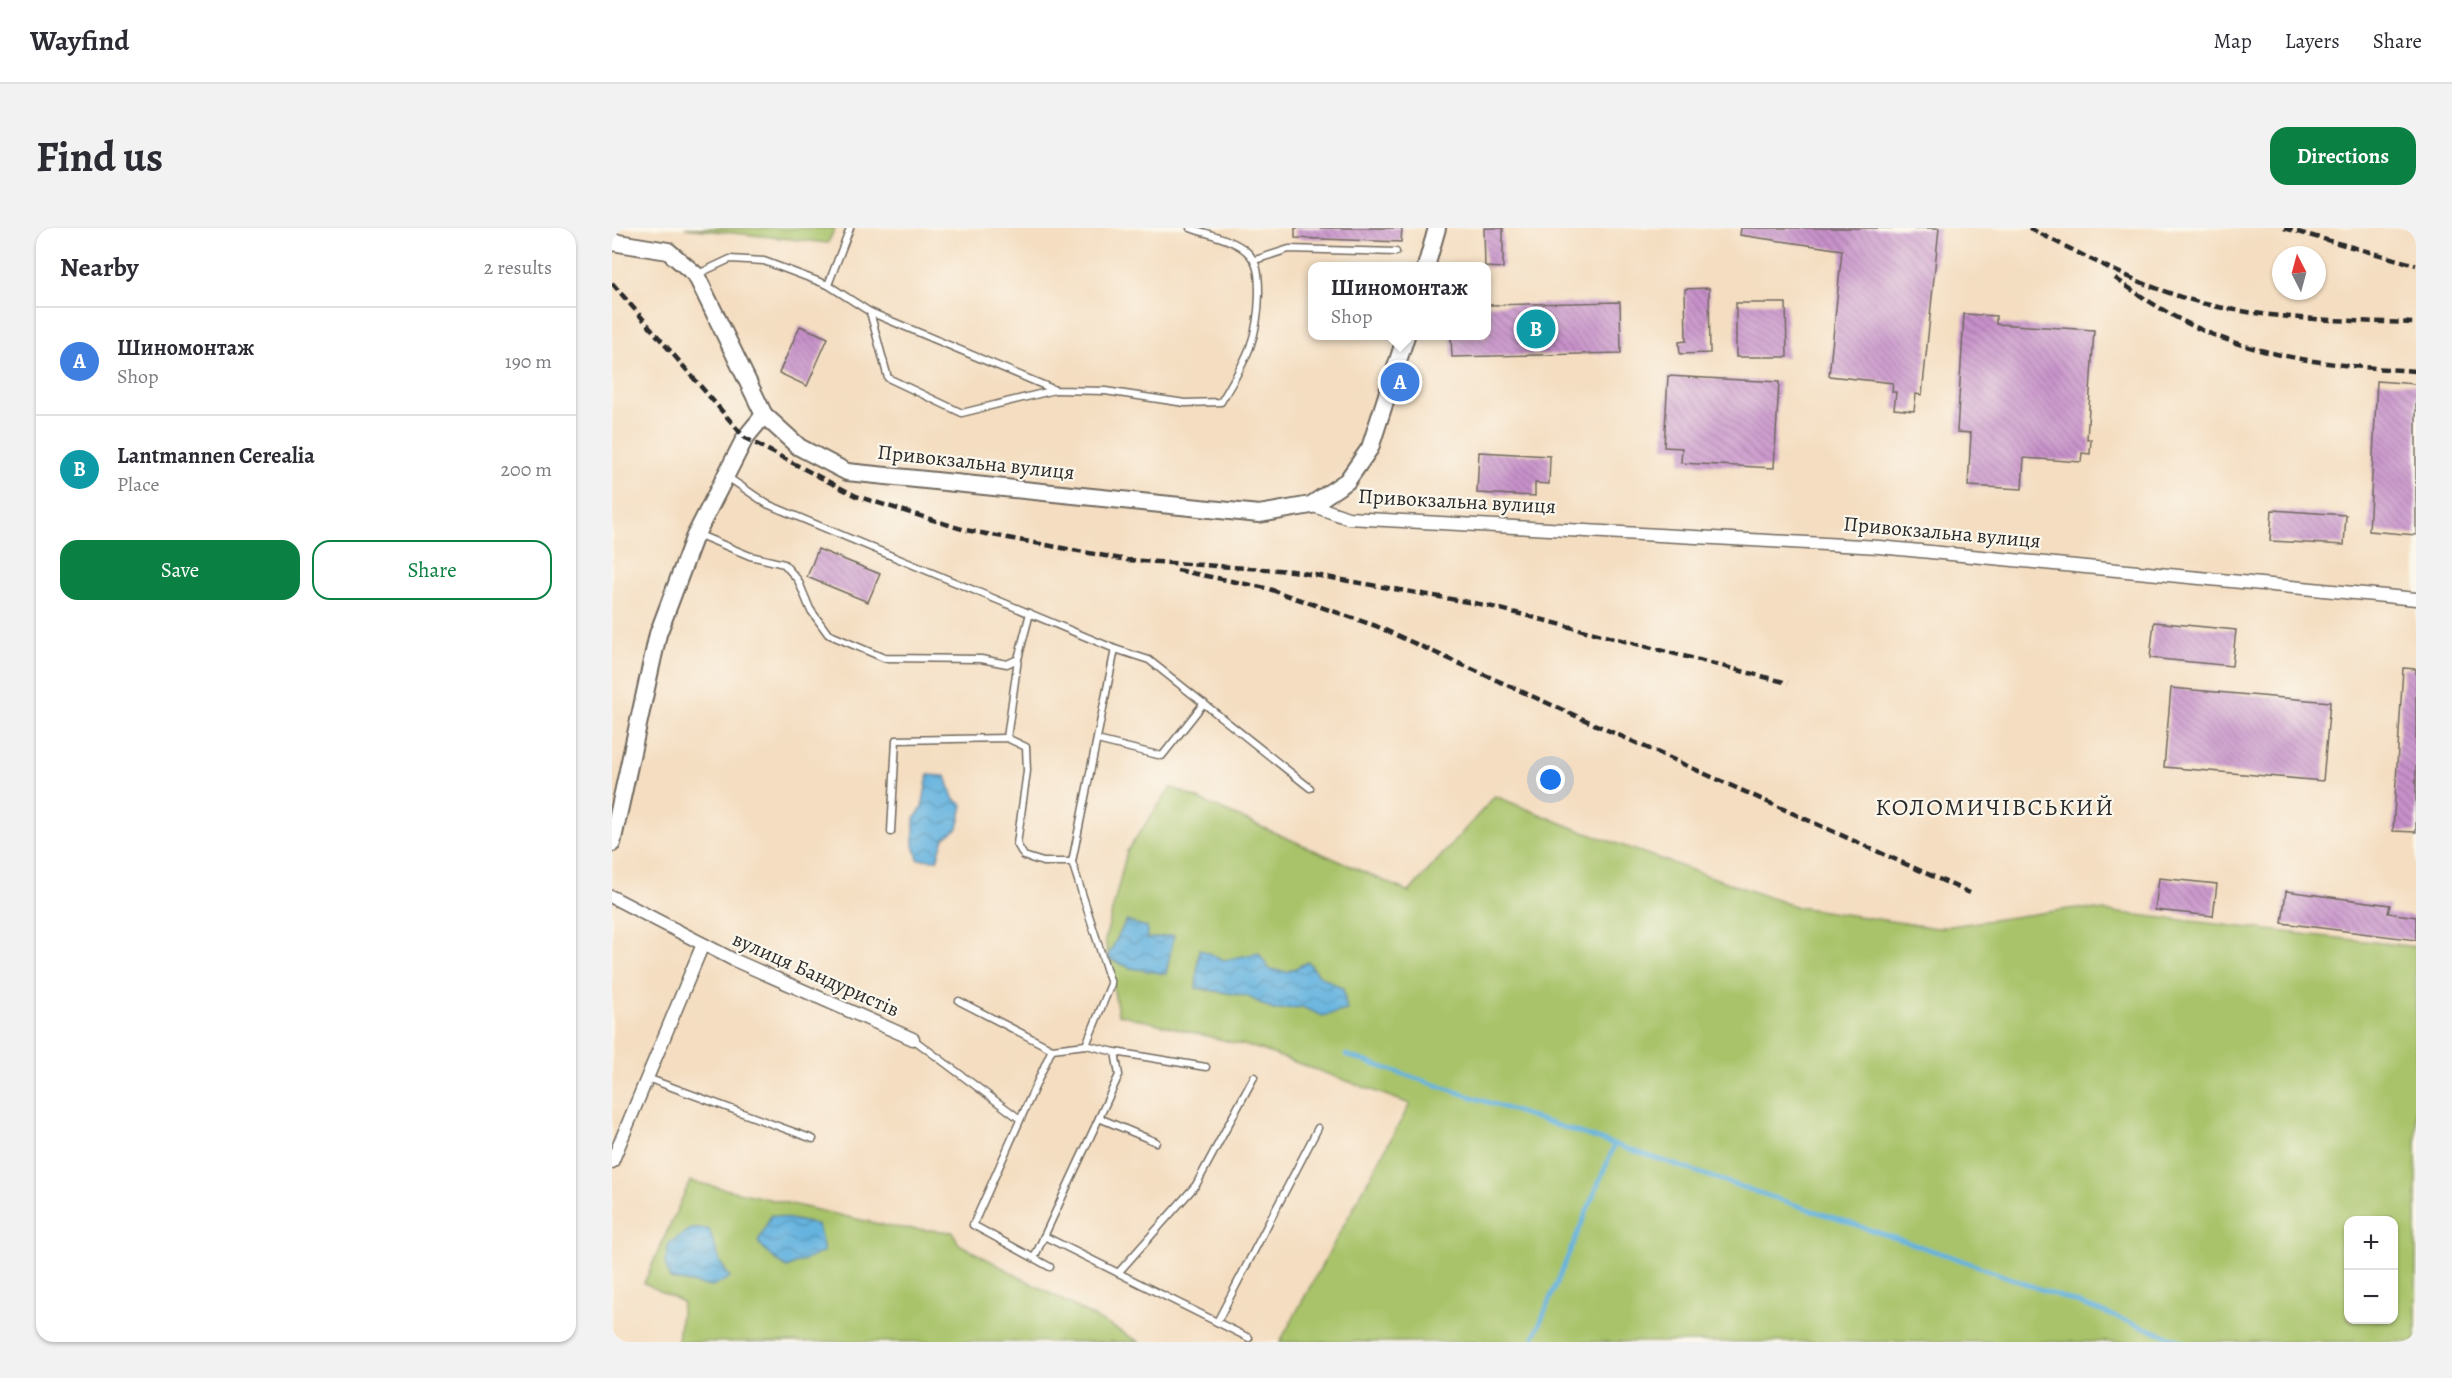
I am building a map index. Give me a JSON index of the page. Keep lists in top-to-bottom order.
{
  "streets": {
    "main road": ["Привокзальна вулиця"],
    "street": ["вулиця Бандуристів"]
  },
  "districts": ["КОЛОМИЧІВСЬКИЙ"],
  "north": "top",
  "page": {
    "header": "Wayfind",
    "nav": ["Map", "Layers", "Share"],
    "buttons": [
      "Directions",
      ["Save", "Share"]
    ],
    "title": "Find us",
    "heading": ["Nearby", "2 results"],
    "popup": ["Шиномонтаж", "Shop"],
    "list": [
      {
        "mark": "A",
        "name": "Шиномонтаж",
        "note": "Shop",
        "value": "190 m"
      },
      {
        "mark": "B",
        "name": "Lantmannen Cerealia",
        "note": "Place",
        "value": "200 m"
      }
    ],
    "pins": ["B", "A"],
    "map_buttons": ["+", "−"]
  }
}
